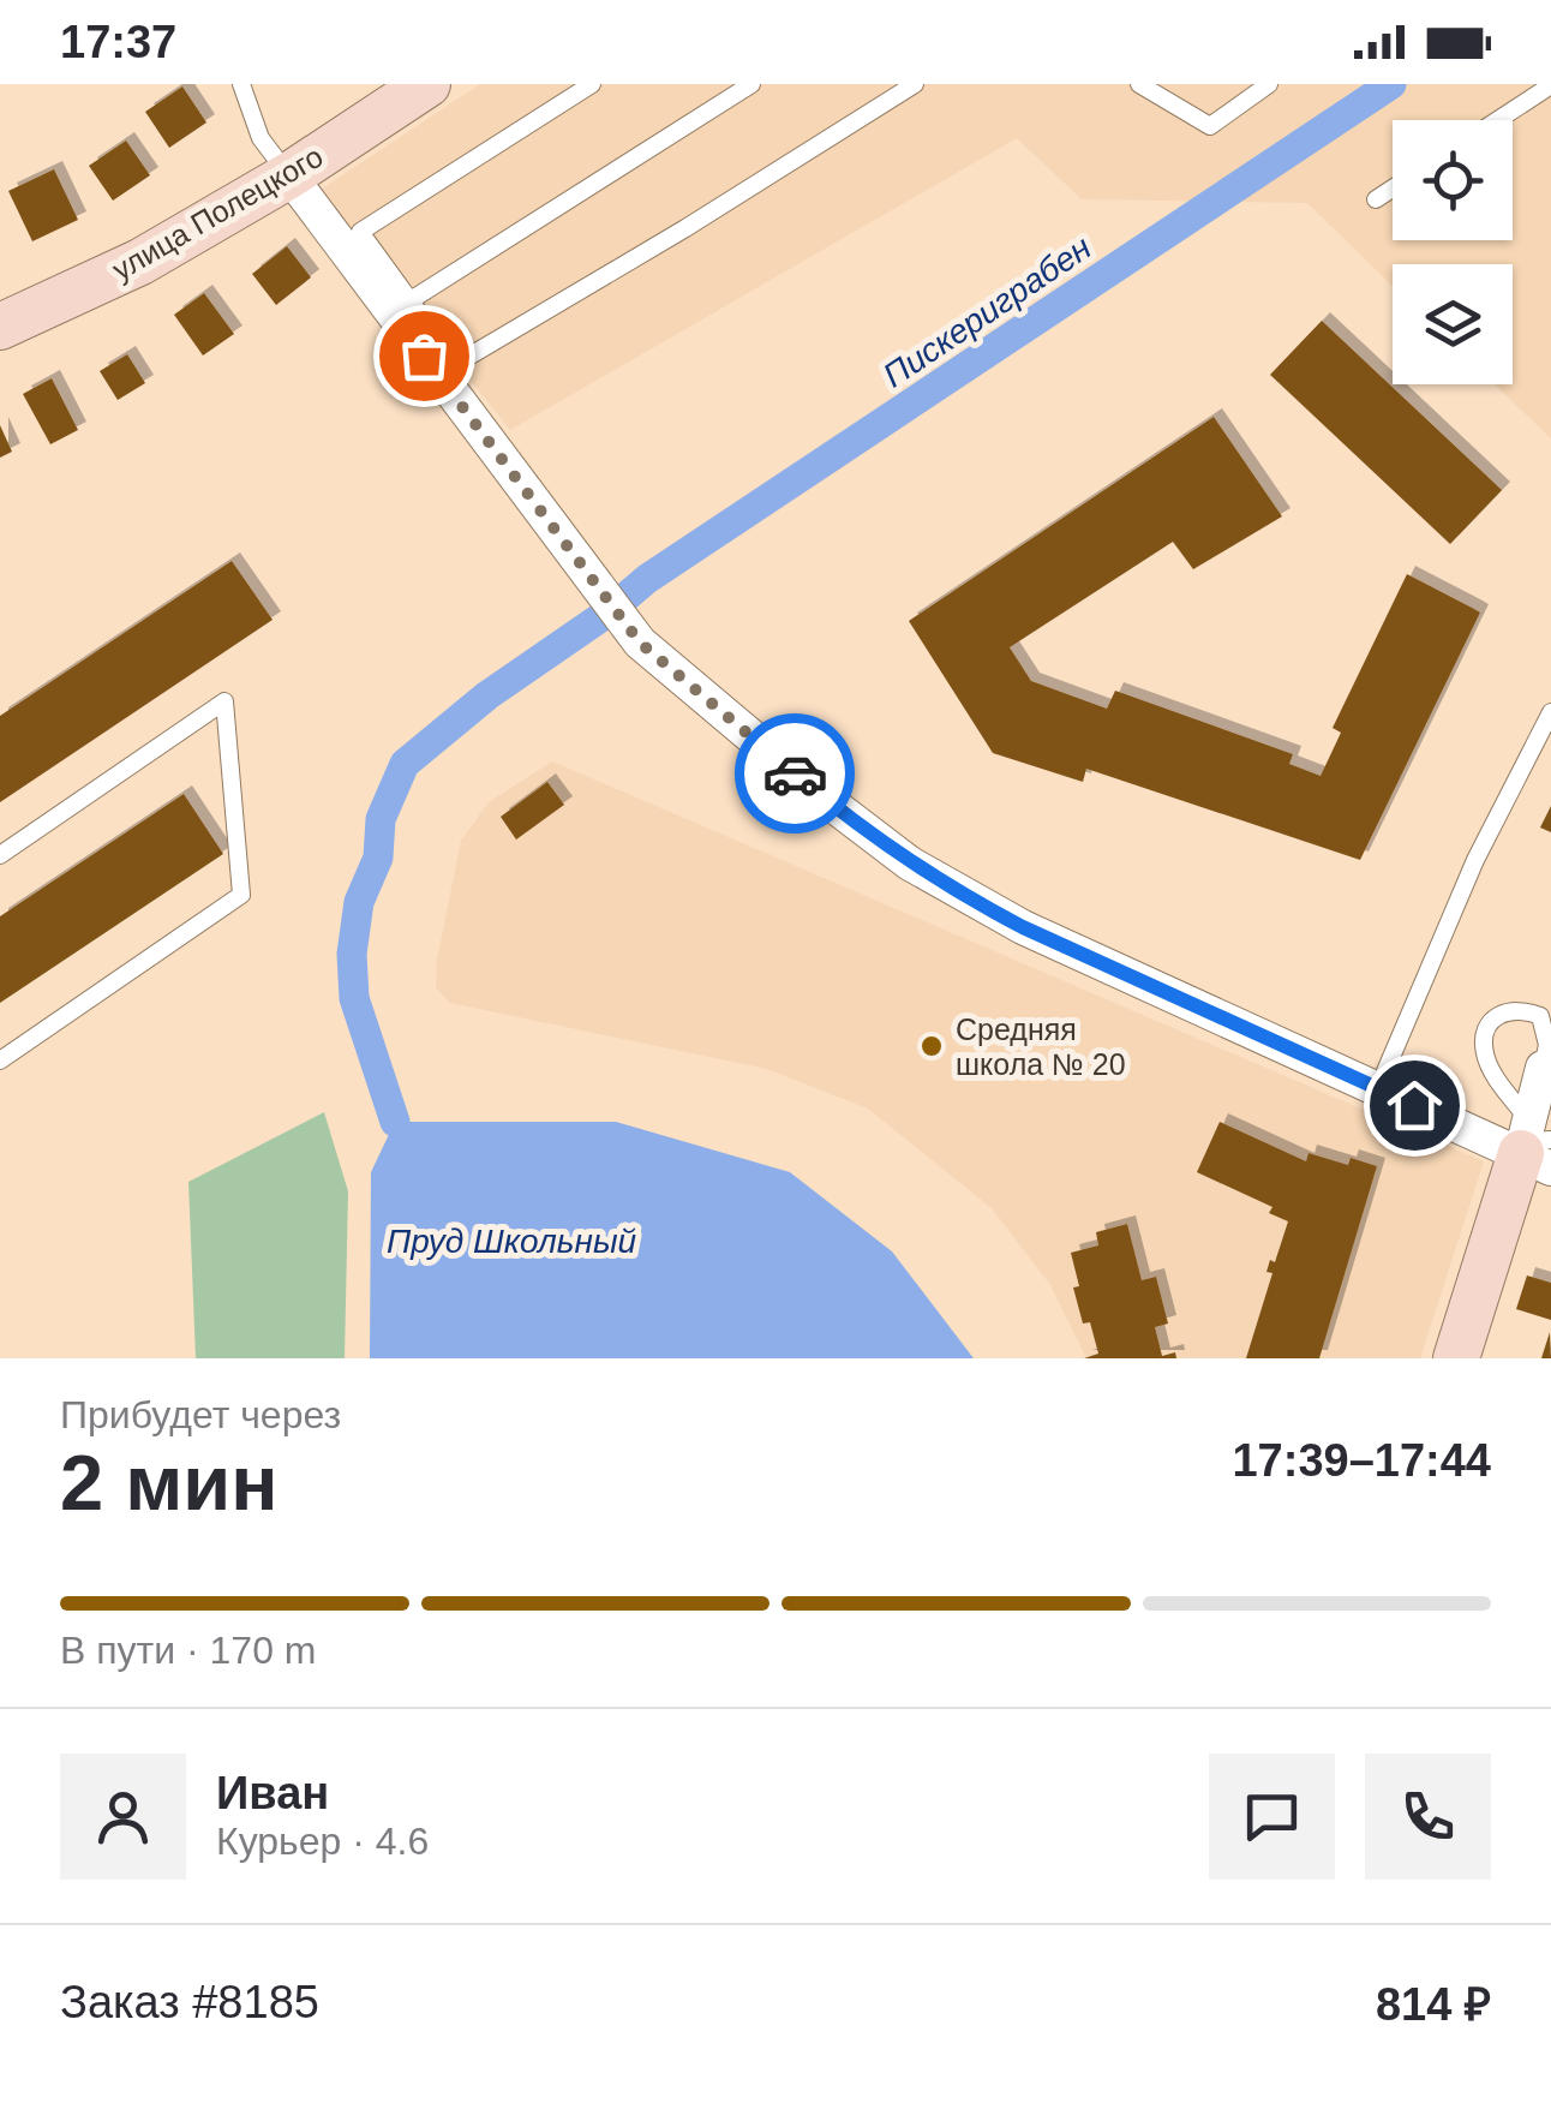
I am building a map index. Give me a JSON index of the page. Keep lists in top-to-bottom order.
{
  "streets": {
    "street": ["улица Полецкого"]
  },
  "water": ["Пискериграбен", "Пруд Школьный"],
  "places": ["Средняя школа № 20"],
  "page": {
    "status": "17:37",
    "heading": ["2 мин", "Прибудет через", "17:39–17:44"],
    "panel": [
      "Иван",
      "Курьер · 4.6",
      "Заказ #8185",
      "814 ₽"
    ],
    "bar": "В пути · 170 m"
  }
}
